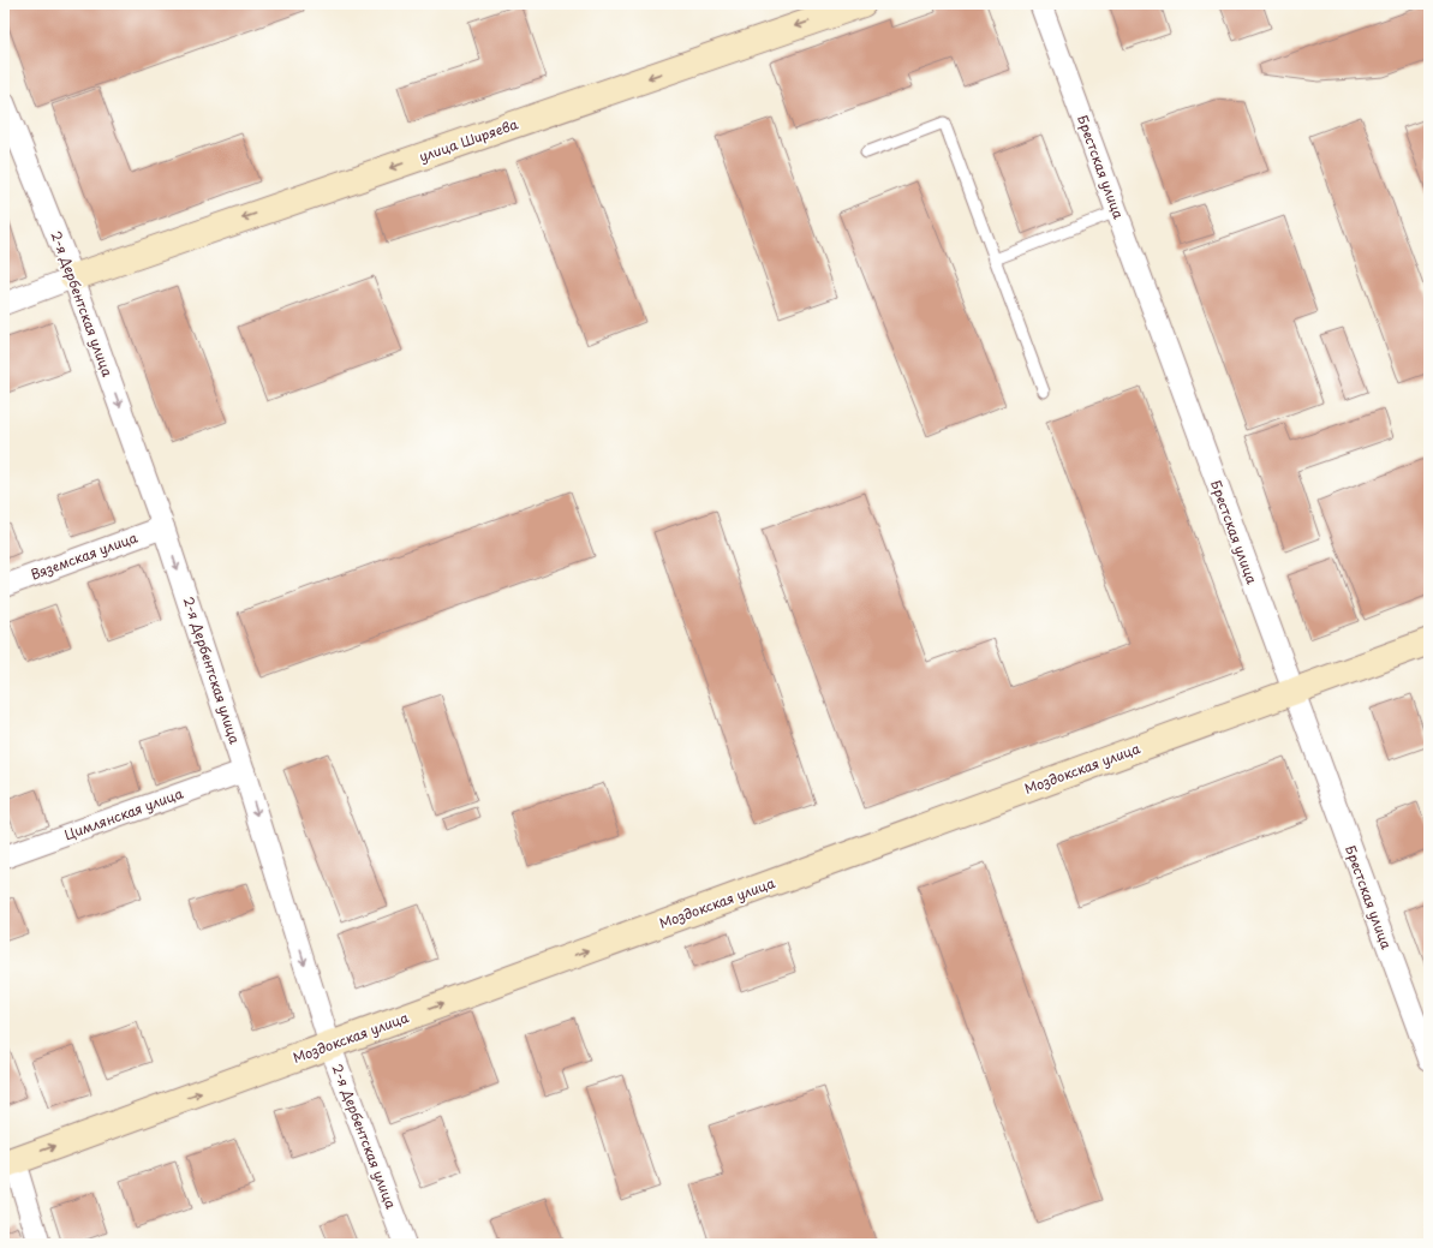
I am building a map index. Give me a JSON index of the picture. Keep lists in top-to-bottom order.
{
  "streets": {
    "main road": ["улица Ширяева", "Моздокская улица"],
    "street": [
      "Брестская улица",
      "2-я Дербентская улица",
      "Вяземская улица",
      "Цимлянская улица"
    ]
  },
  "crossings": [
    ["улица Ширяева", "2-я Дербентская улица"],
    ["Брестская улица", "Моздокская улица"],
    ["2-я Дербентская улица", "Вяземская улица"],
    ["2-я Дербентская улица", "Моздокская улица"],
    ["2-я Дербентская улица", "Цимлянская улица"]
  ],
  "one_way": ["улица Ширяева", "2-я Дербентская улица", "Моздокская улица"]
}
